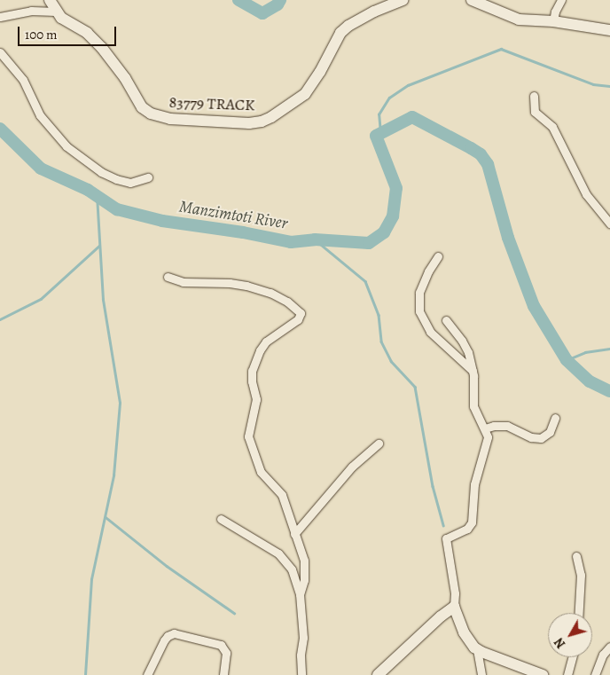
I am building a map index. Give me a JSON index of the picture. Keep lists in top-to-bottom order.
{
  "streets": {
    "street": ["83779 TRACK"]
  },
  "water": ["Manzimtoti River"],
  "scale_bar": "100 m",
  "north": "bottom left"
}
